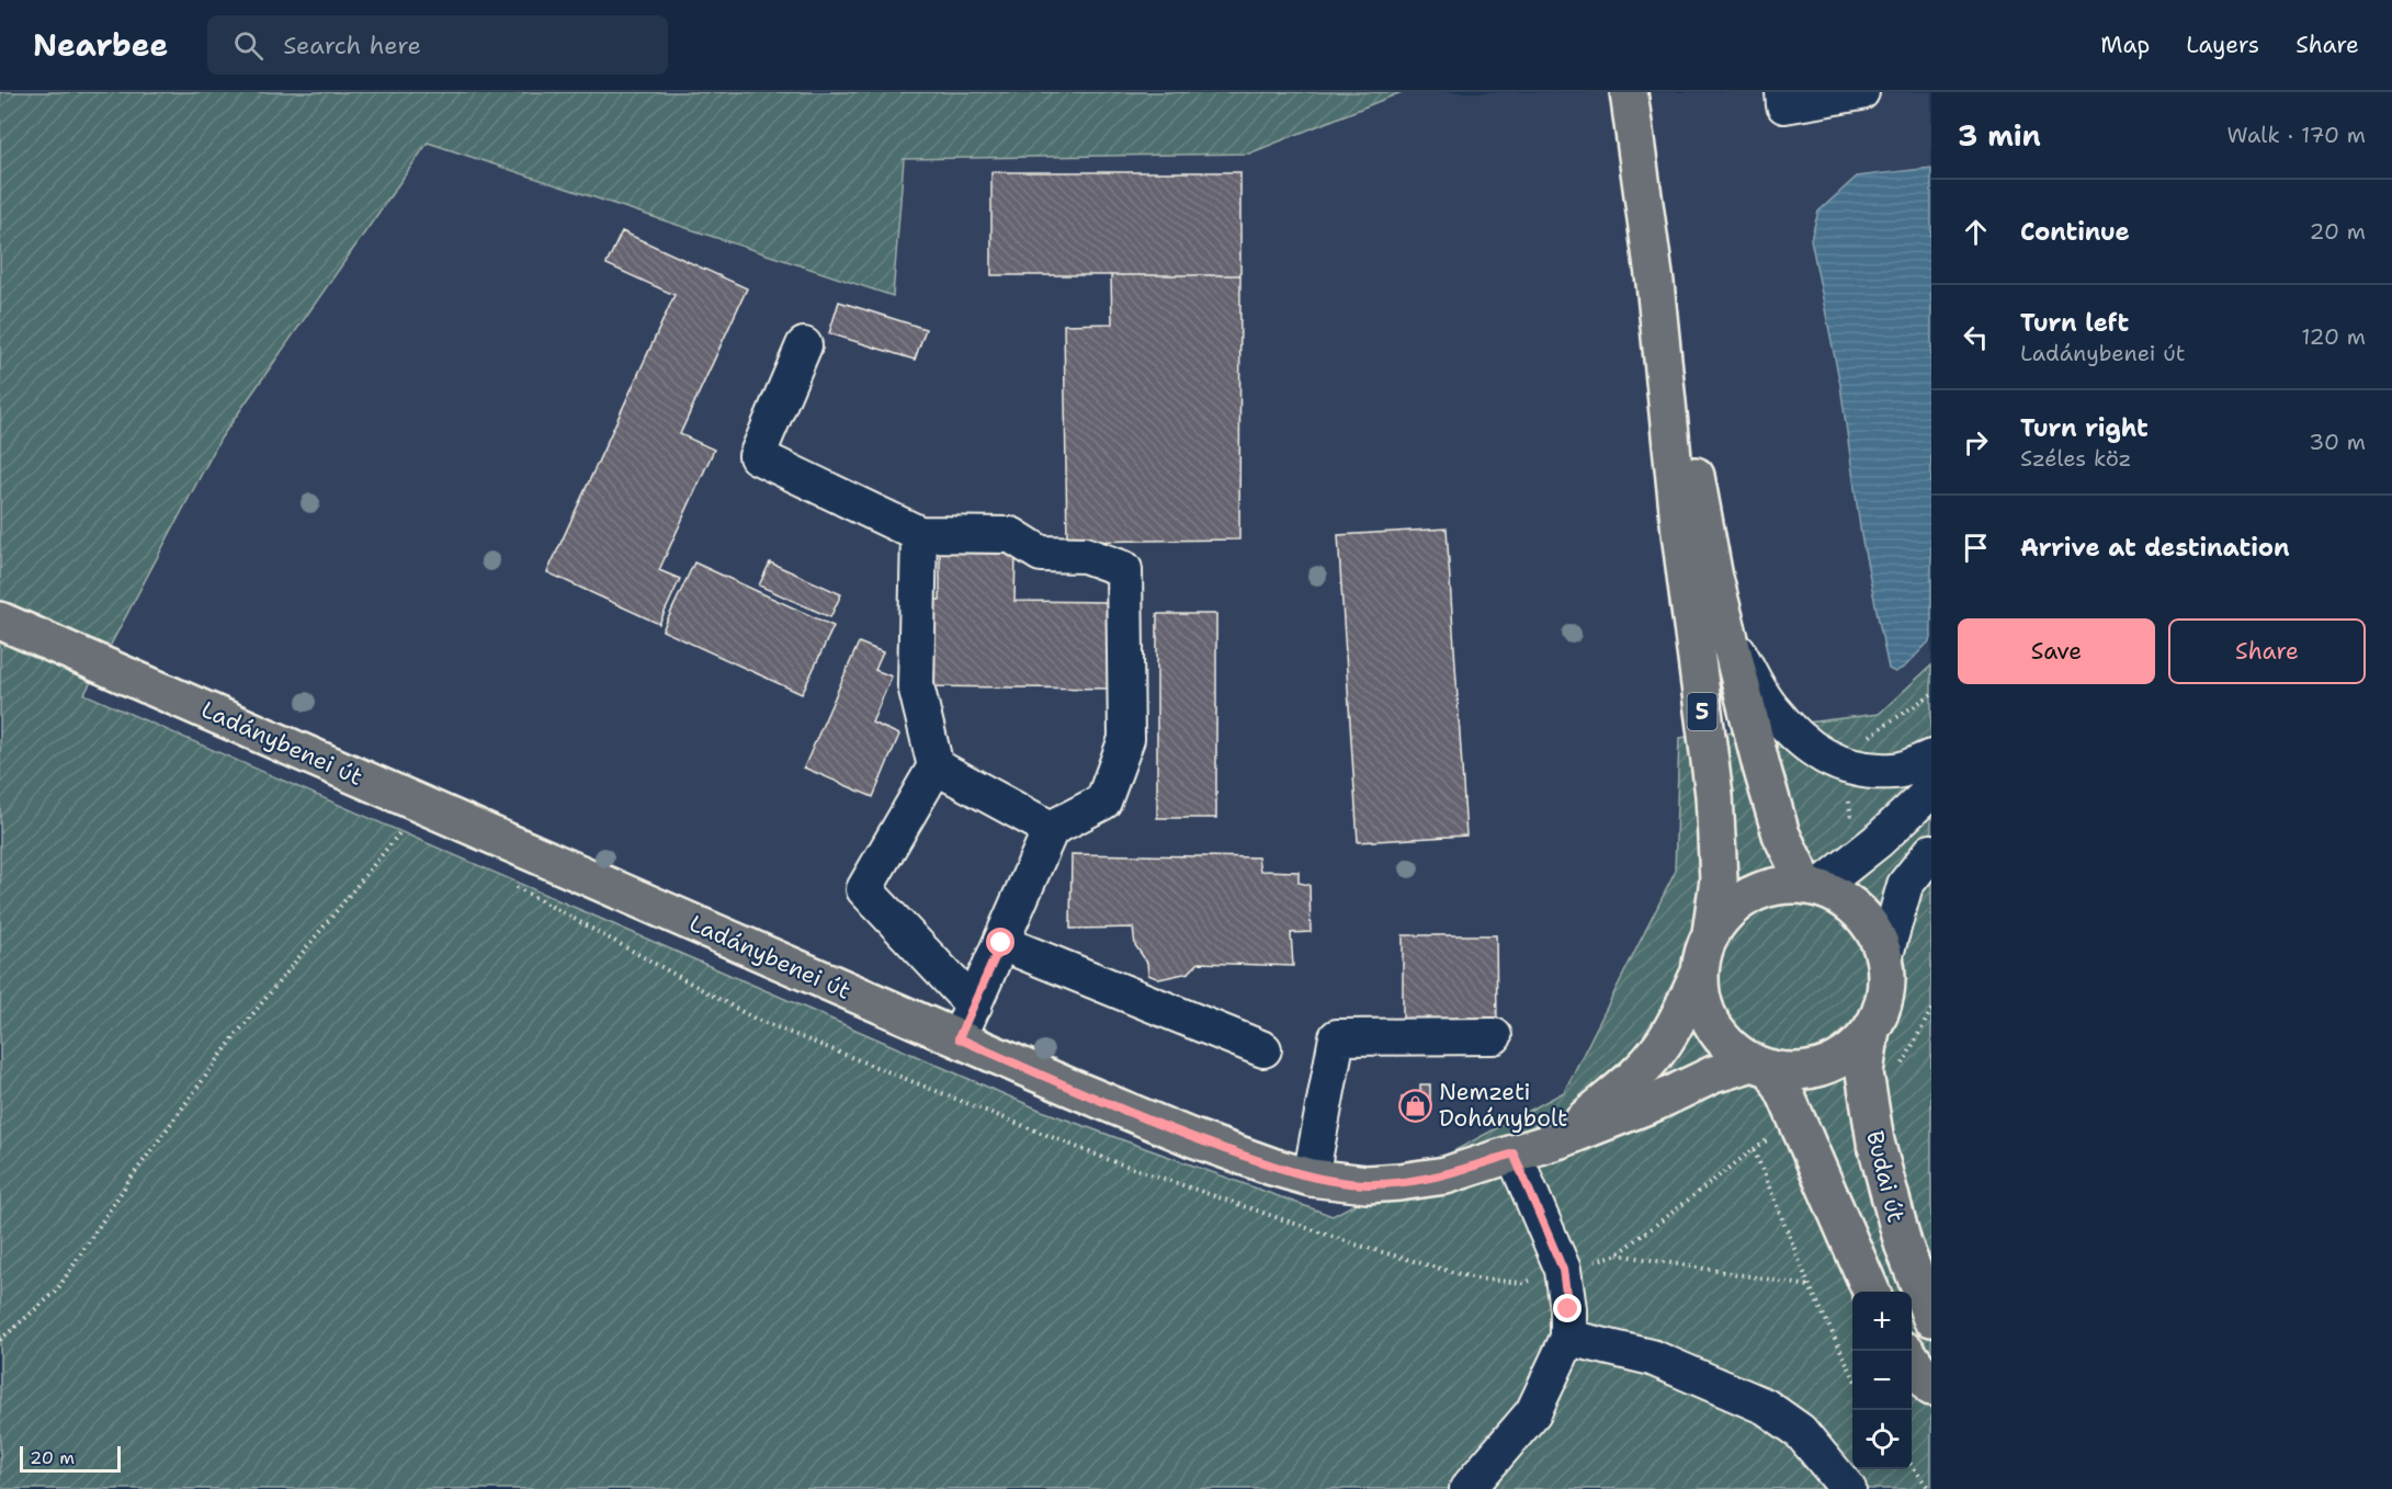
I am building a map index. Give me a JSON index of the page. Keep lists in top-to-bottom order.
{
  "streets": {
    "main road": ["5", "Ladánybenei út", "Budai út"]
  },
  "crossings": [
    ["5", "Ladánybenei út"],
    ["5", "Budai út"],
    ["Ladánybenei út", "Budai út"]
  ],
  "places": {
    "shop": ["Nemzeti Dohánybolt"]
  },
  "scale_bar": "20 m",
  "page": {
    "header": "Nearbee",
    "search": "Search here",
    "nav": ["Map", "Layers", "Share"],
    "heading": ["3 min", "Walk · 170 m"],
    "list": [
      ["Continue", "20 m"],
      ["Turn left", "Ladánybenei út", "120 m"],
      ["Turn right", "Széles köz", "30 m"],
      "Arrive at destination"
    ],
    "buttons": ["Save", "Share"],
    "map_buttons": ["+", "−"],
    "scale": "20 m"
  }
}
